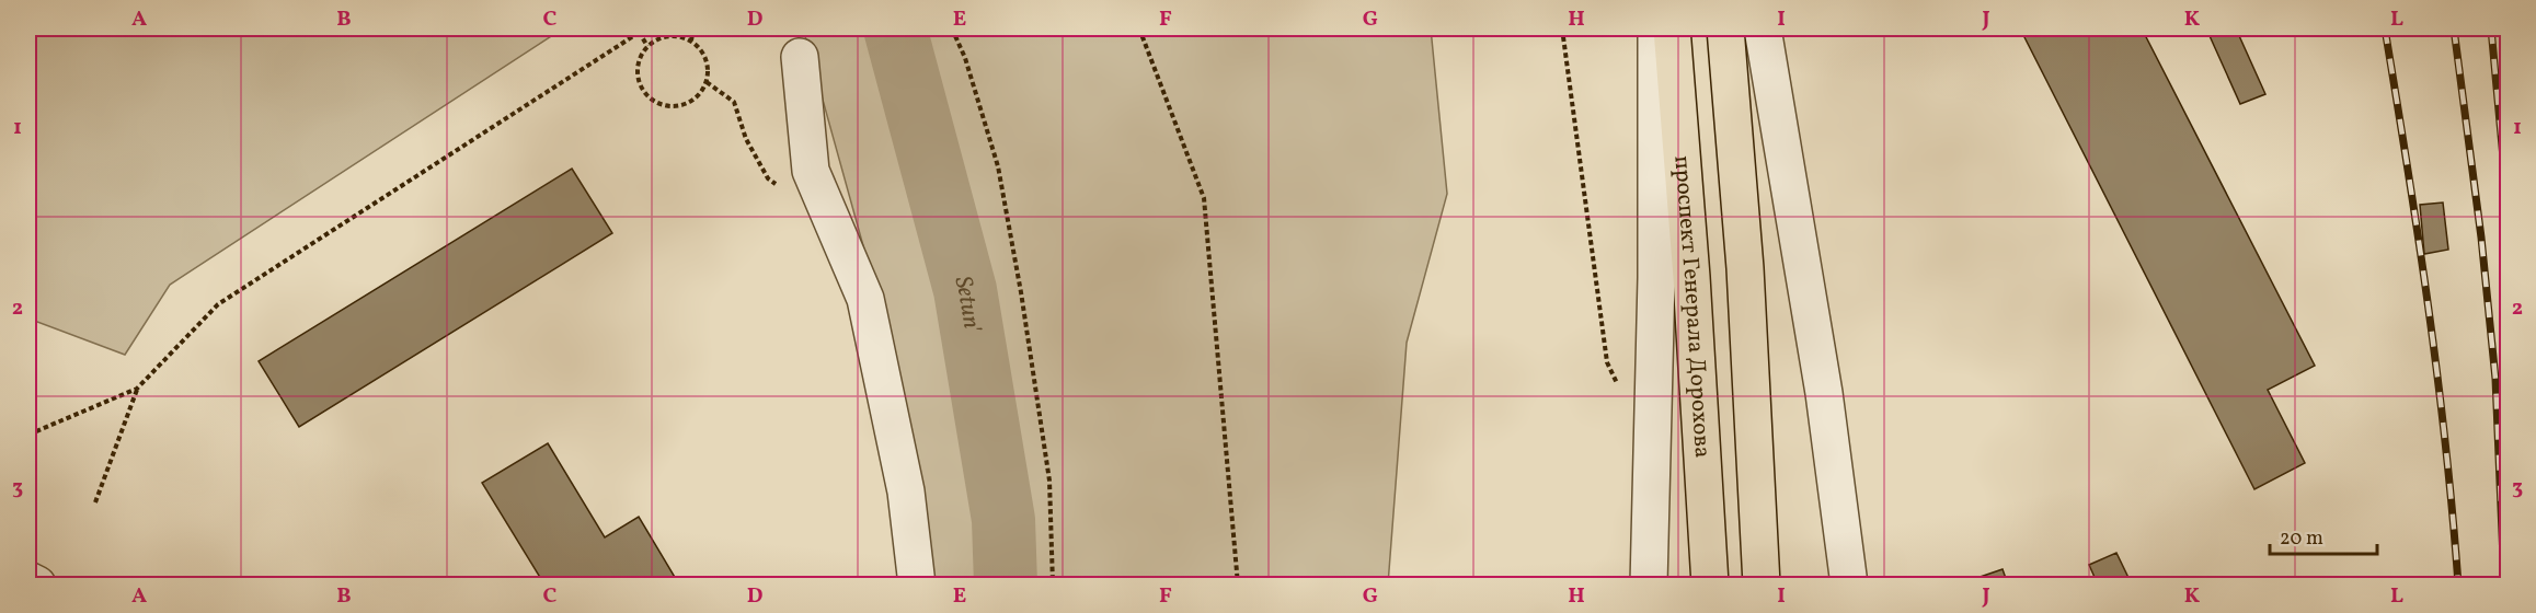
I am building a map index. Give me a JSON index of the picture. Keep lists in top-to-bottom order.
{
  "streets": {
    "main road": ["проспект Генерала Дорохова"]
  },
  "water": ["Setun'"],
  "scale_bar": "20 m",
  "grid": {
    "columns": [
      "A",
      "B",
      "C",
      "D",
      "E",
      "F",
      "G",
      "H",
      "I",
      "J",
      "K",
      "L"
    ],
    "rows": ["1", "2", "3"]
  }
}
